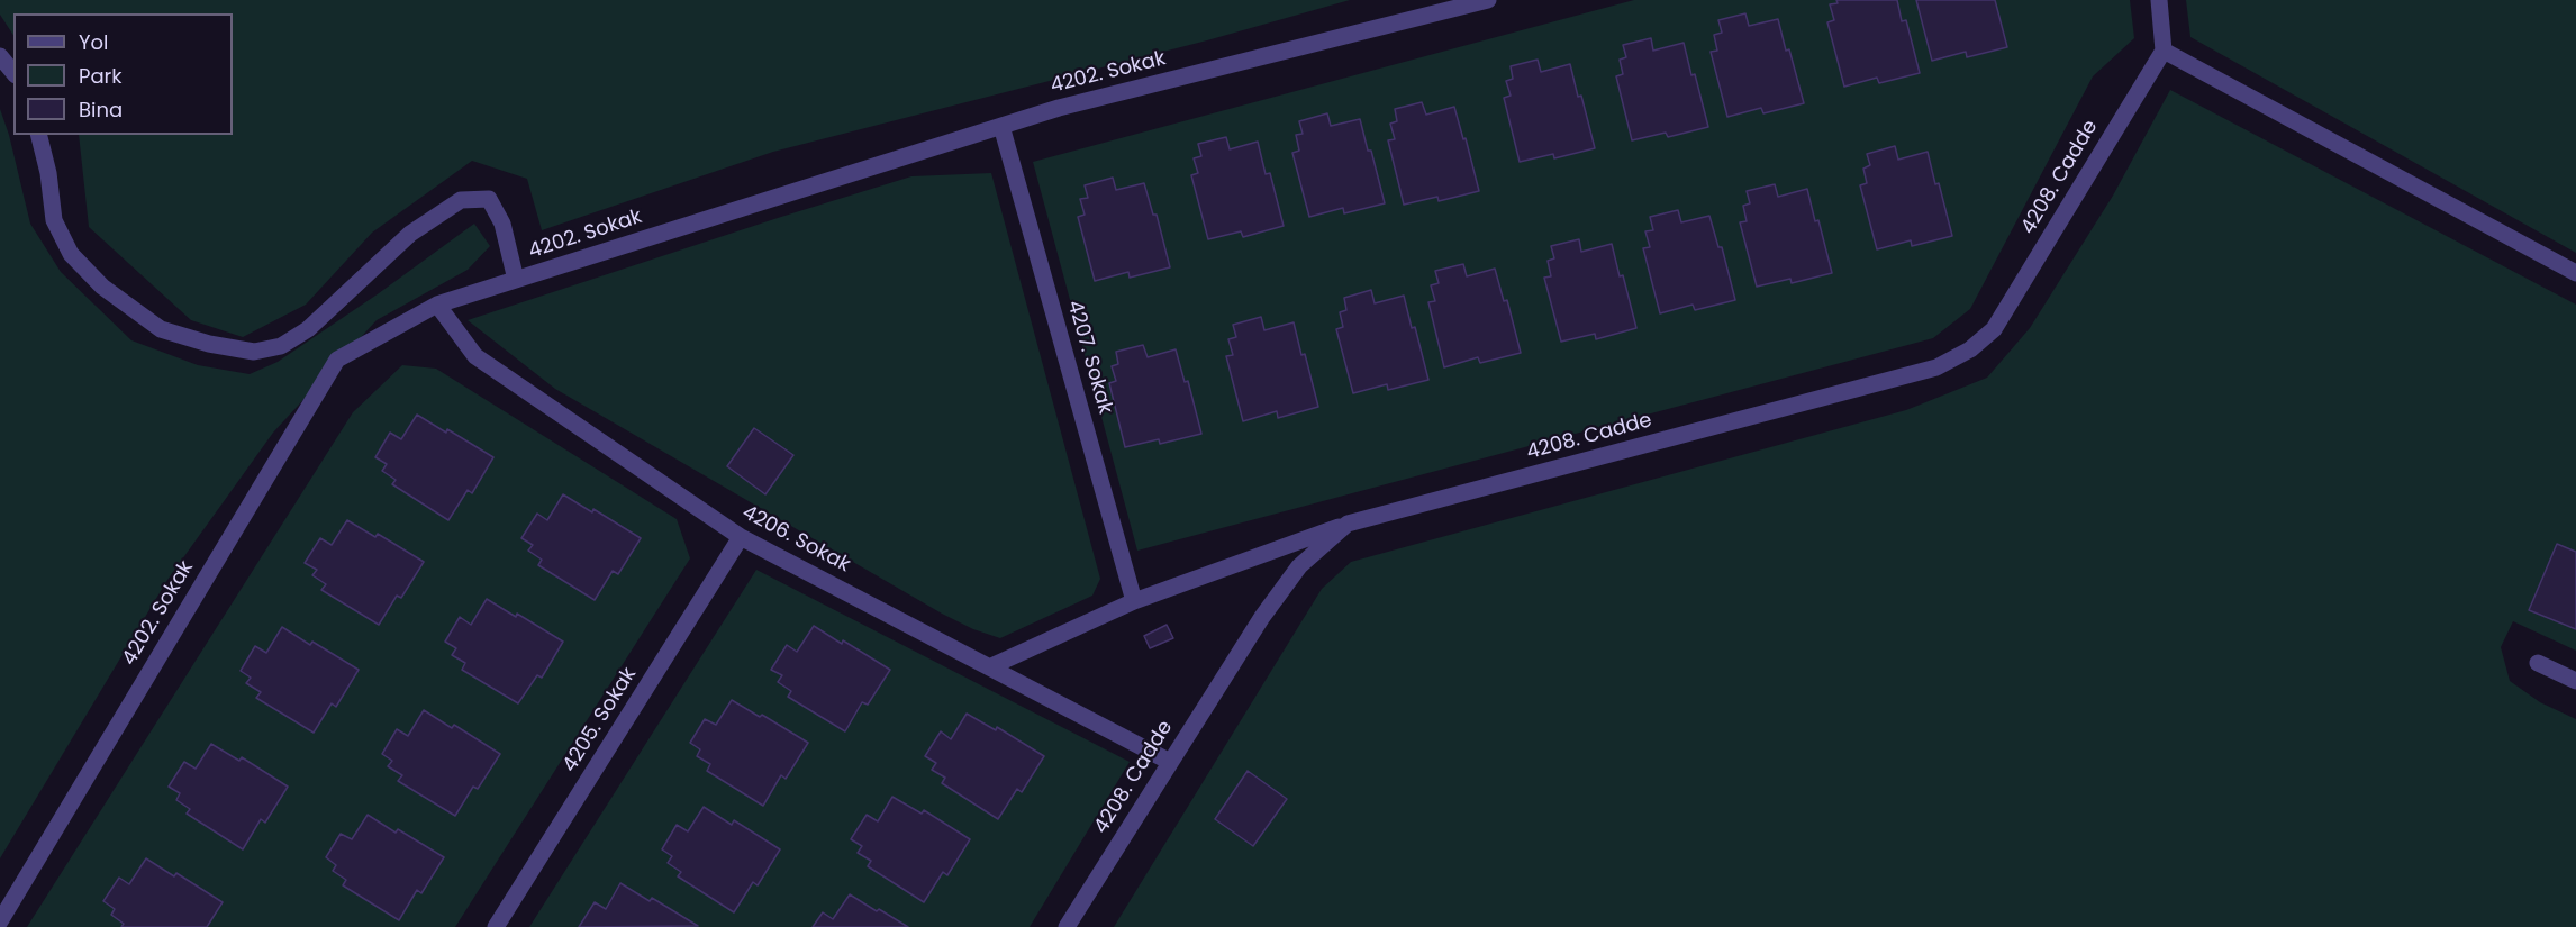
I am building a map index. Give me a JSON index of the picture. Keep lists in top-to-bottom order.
{
  "streets": {
    "street": [
      "4202. Sokak",
      "4208. Cadde",
      "4207. Sokak",
      "4206. Sokak",
      "4205. Sokak"
    ]
  },
  "crossings": [
    ["4202. Sokak", "4207. Sokak"],
    ["4202. Sokak", "4206. Sokak"],
    ["4208. Cadde", "4206. Sokak"],
    ["4206. Sokak", "4205. Sokak"]
  ],
  "legend": ["Yol", "Park", "Bina"]
}
